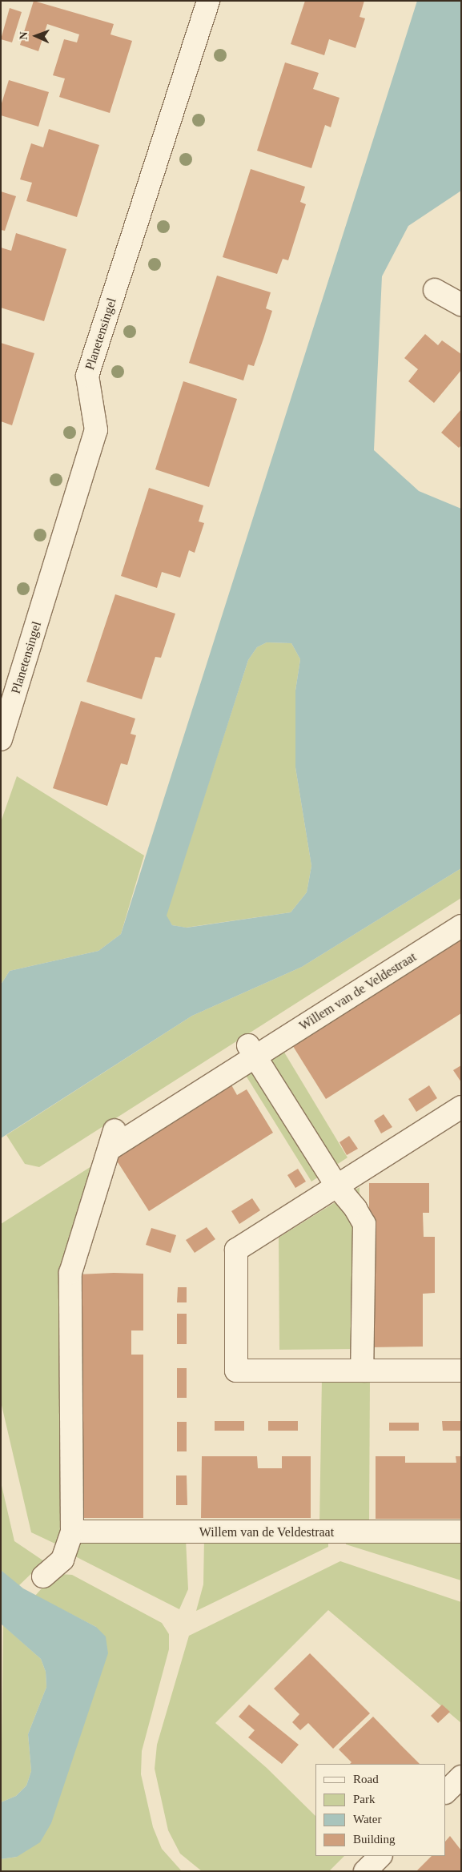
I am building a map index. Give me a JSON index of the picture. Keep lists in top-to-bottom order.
{
  "streets": {
    "street": ["Planetensingel", "Willem van de Veldestraat"]
  },
  "legend": [
    "Road",
    "Park",
    "Water",
    "Building"
  ],
  "north": "left"
}
